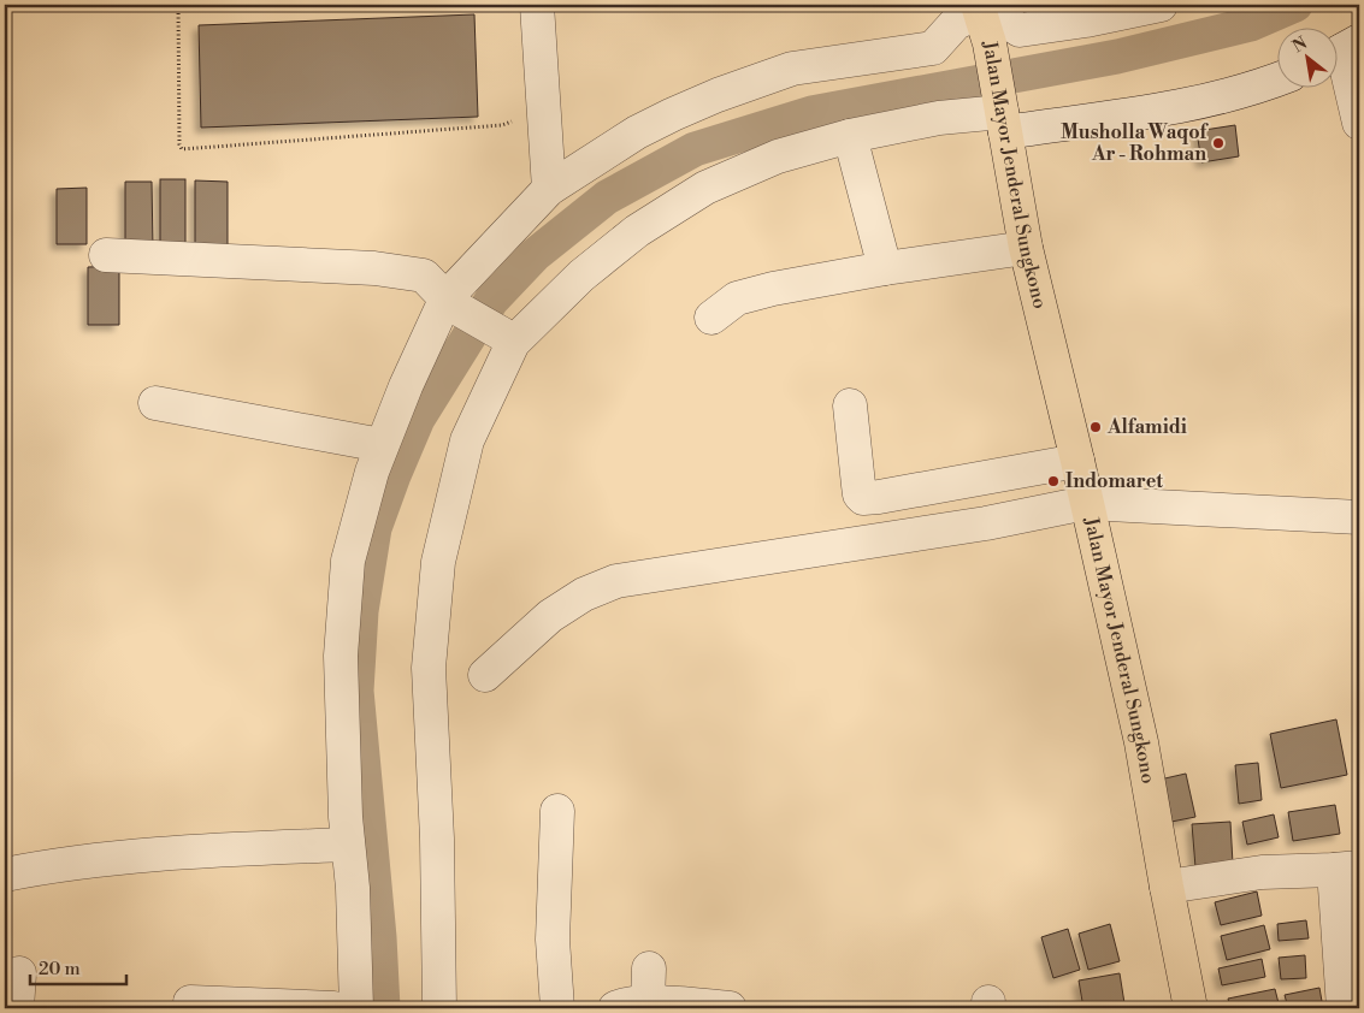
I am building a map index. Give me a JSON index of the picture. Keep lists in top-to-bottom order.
{
  "streets": {
    "main road": ["Jalan Mayor Jenderal Sungkono"]
  },
  "places": ["Musholla Waqof Ar - Rohman", "Alfamidi", "Indomaret"],
  "scale_bar": "20 m",
  "north": "top left"
}
